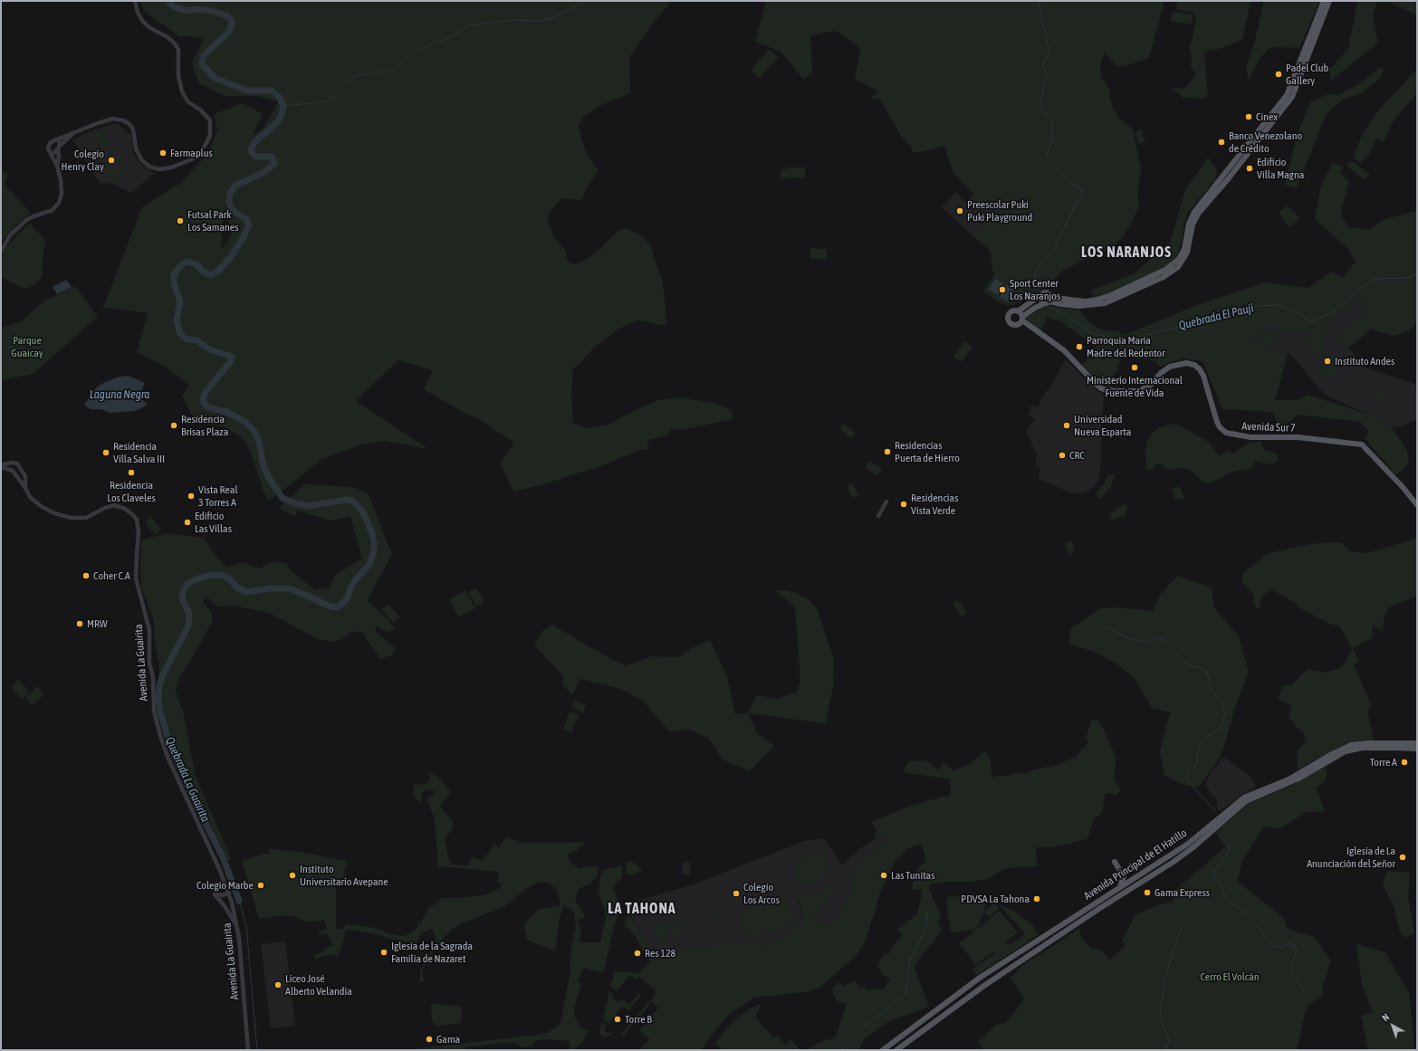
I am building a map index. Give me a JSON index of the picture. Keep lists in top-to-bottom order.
{
  "streets": {
    "main road": ["Avenida Sur 7", "Avenida Principal de El Hatillo"],
    "street": ["Avenida La Guairita"]
  },
  "districts": ["LOS NARANJOS", "LA TAHONA"],
  "water": ["Quebrada El Paují", "Laguna Negra", "Quebrada La Guairita"],
  "parks": ["Parque Guaicay", "Cerro El Volcán"],
  "places": [
    "Padel Club Gallery",
    "Cinex",
    "Banco Venezolano de Crédito",
    "Farmaplus",
    "Colegio Henry Clay",
    "Edificio Villa Magna",
    "Preescolar Puki Puki Playground",
    "Futsal Park Los Samanes",
    "Sport Center Los Naranjos",
    "Parroquia María Madre del Redentor",
    "Instituto Andes",
    "Ministerio Internacional Fuente de Vida",
    "Residencia Brisas Plaza",
    "Universidad Nueva Esparta",
    "Residencias Puerta de Hierro",
    "Residencia Villa Salva III",
    "CRC",
    "Residencia Los Claveles",
    "Vista Real 3 Torres A",
    "Residencias Vista Verde",
    "Edificio Las Villas",
    "Coher C.A",
    "MRW",
    "Torre A",
    "Iglesia de La Anunciación del Señor",
    "Instituto Universitario Avepane",
    "Las Tunitas",
    "Colegio Marbe",
    "Gama Express",
    "Colegio Los Arcos",
    "PDVSA La Tahona",
    "Iglesia de la Sagrada Familia de Nazaret",
    "Res 128",
    "Liceo José Alberto Velandia",
    "Torre B",
    "Gama"
  ],
  "north": "top left"
}
